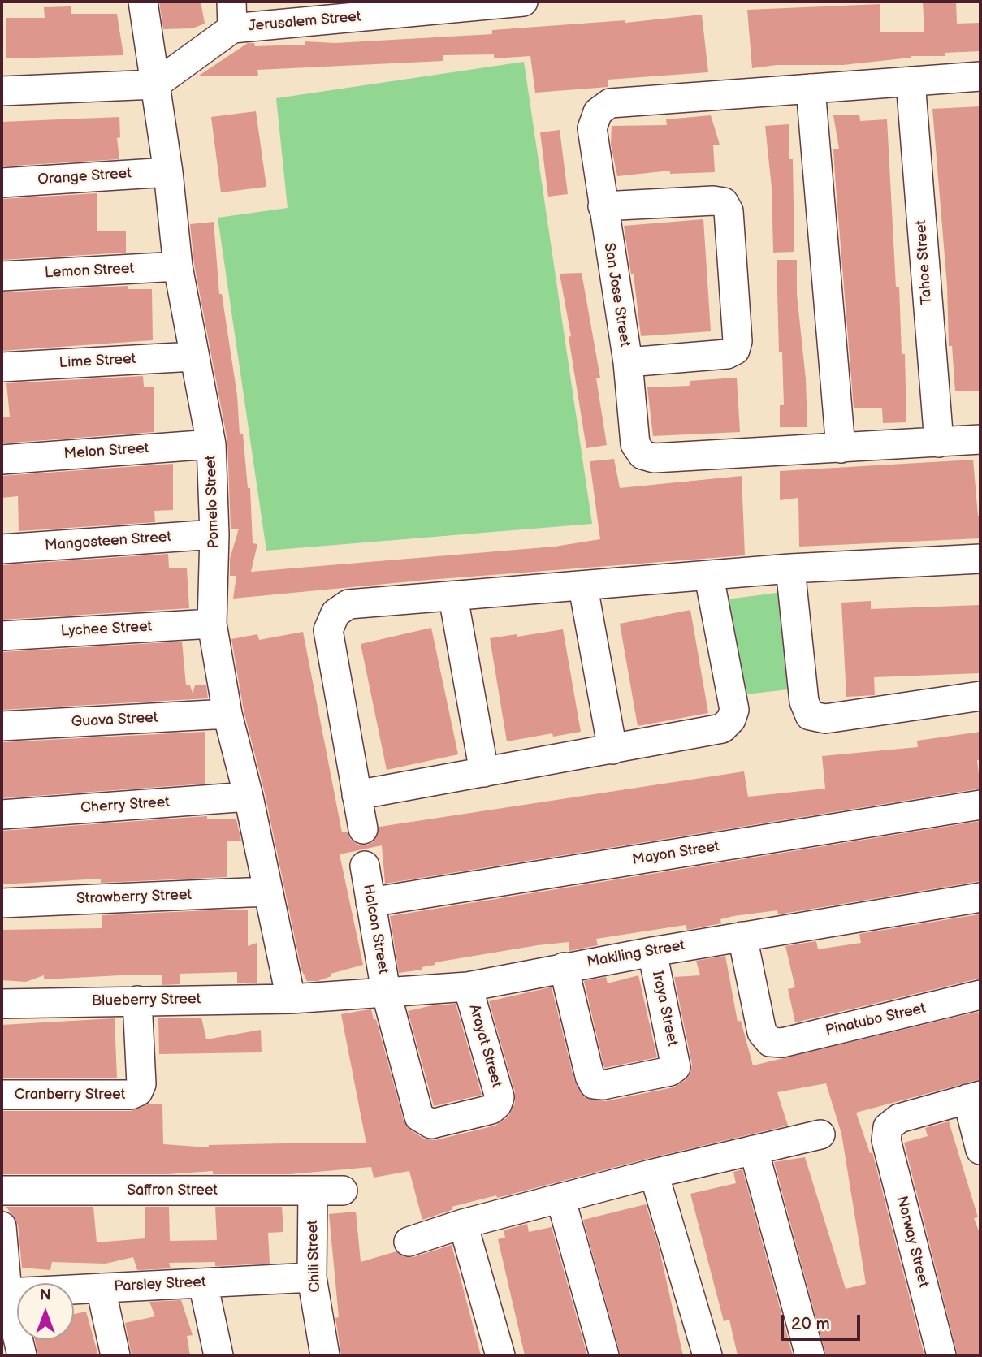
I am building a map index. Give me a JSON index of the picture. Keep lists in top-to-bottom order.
{
  "streets": {
    "street": [
      "Jerusalem Street",
      "Orange Street",
      "Tahoe Street",
      "Lemon Street",
      "San Jose Street",
      "Lime Street",
      "Melon Street",
      "Pomelo Street",
      "Mangosteen Street",
      "Lychee Street",
      "Guava Street",
      "Cherry Street",
      "Mayon Street",
      "Strawberry Street",
      "Halcon Street",
      "Makiling Street",
      "Blueberry Street",
      "Iraya Street",
      "Pinatubo Street",
      "Arayat Street",
      "Cranberry Street",
      "Saffron Street",
      "Norway Street",
      "Chili Street",
      "Parsley Street"
    ]
  },
  "crossings": [
    ["Jerusalem Street", "Pomelo Street"],
    ["Orange Street", "Pomelo Street"],
    ["Tahoe Street", "San Jose Street"],
    ["Lemon Street", "Pomelo Street"],
    ["Lime Street", "Pomelo Street"],
    ["Melon Street", "Pomelo Street"],
    ["Pomelo Street", "Mangosteen Street"],
    ["Pomelo Street", "Lychee Street"],
    ["Pomelo Street", "Guava Street"],
    ["Pomelo Street", "Cherry Street"],
    ["Pomelo Street", "Strawberry Street"],
    ["Pomelo Street", "Makiling Street"],
    ["Pomelo Street", "Blueberry Street"],
    ["Mayon Street", "Halcon Street"],
    ["Halcon Street", "Makiling Street"],
    ["Halcon Street", "Arayat Street"],
    ["Makiling Street", "Blueberry Street"],
    ["Makiling Street", "Iraya Street"],
    ["Makiling Street", "Pinatubo Street"],
    ["Makiling Street", "Arayat Street"],
    ["Blueberry Street", "Cranberry Street"],
    ["Saffron Street", "Chili Street"],
    ["Chili Street", "Parsley Street"]
  ],
  "scale_bar": "20 m",
  "north": "top"
}
